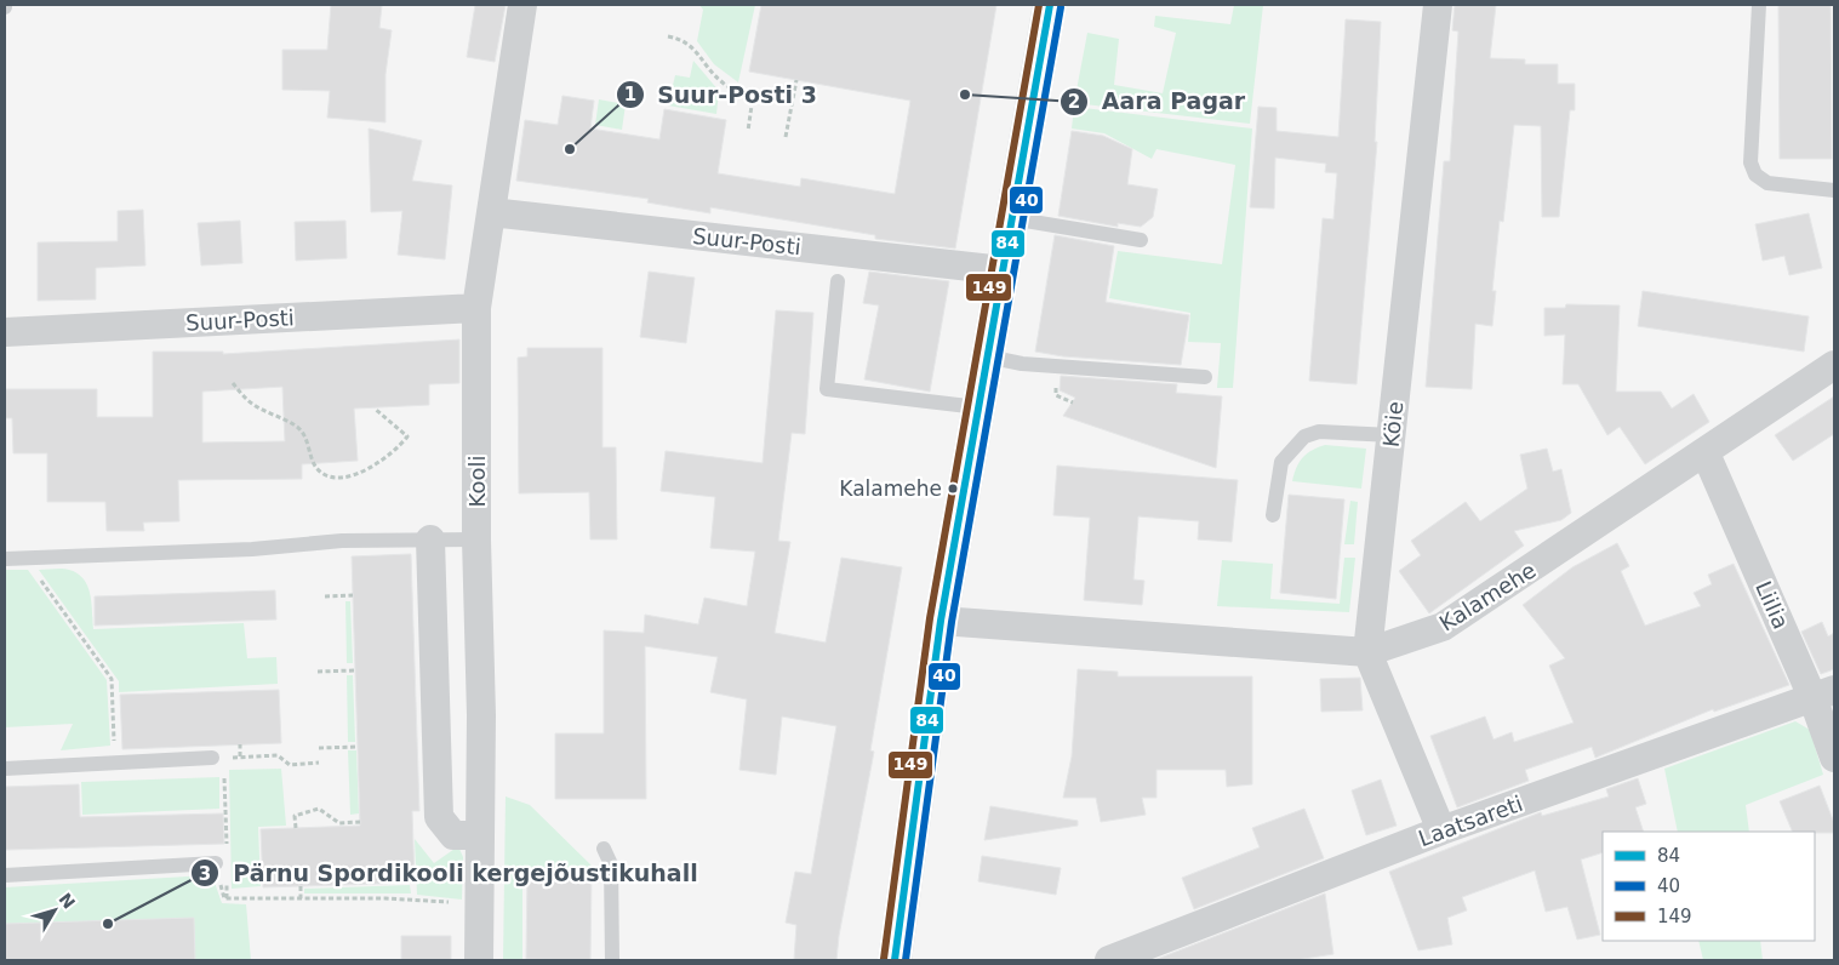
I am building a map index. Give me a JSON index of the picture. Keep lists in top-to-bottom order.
{
  "streets": {
    "street": [
      "Suur-Posti",
      "Köie",
      "Kooli",
      "Kalamehe",
      "Liilia",
      "Laatsareti"
    ]
  },
  "crossings": [
    ["Suur-Posti", "Kooli"],
    ["Köie", "Kalamehe"],
    ["Köie", "Laatsareti"],
    ["Kalamehe", "Liilia"],
    ["Liilia", "Laatsareti"]
  ],
  "places": [
    "Aara Pagar",
    "Suur-Posti 3",
    "Kalamehe",
    "Pärnu Spordikooli kergejõustikuhall"
  ],
  "lines": ["transit line 84", "transit line 149", "transit line 40"],
  "legend": ["84", "40", "149"],
  "north": "top right"
}
